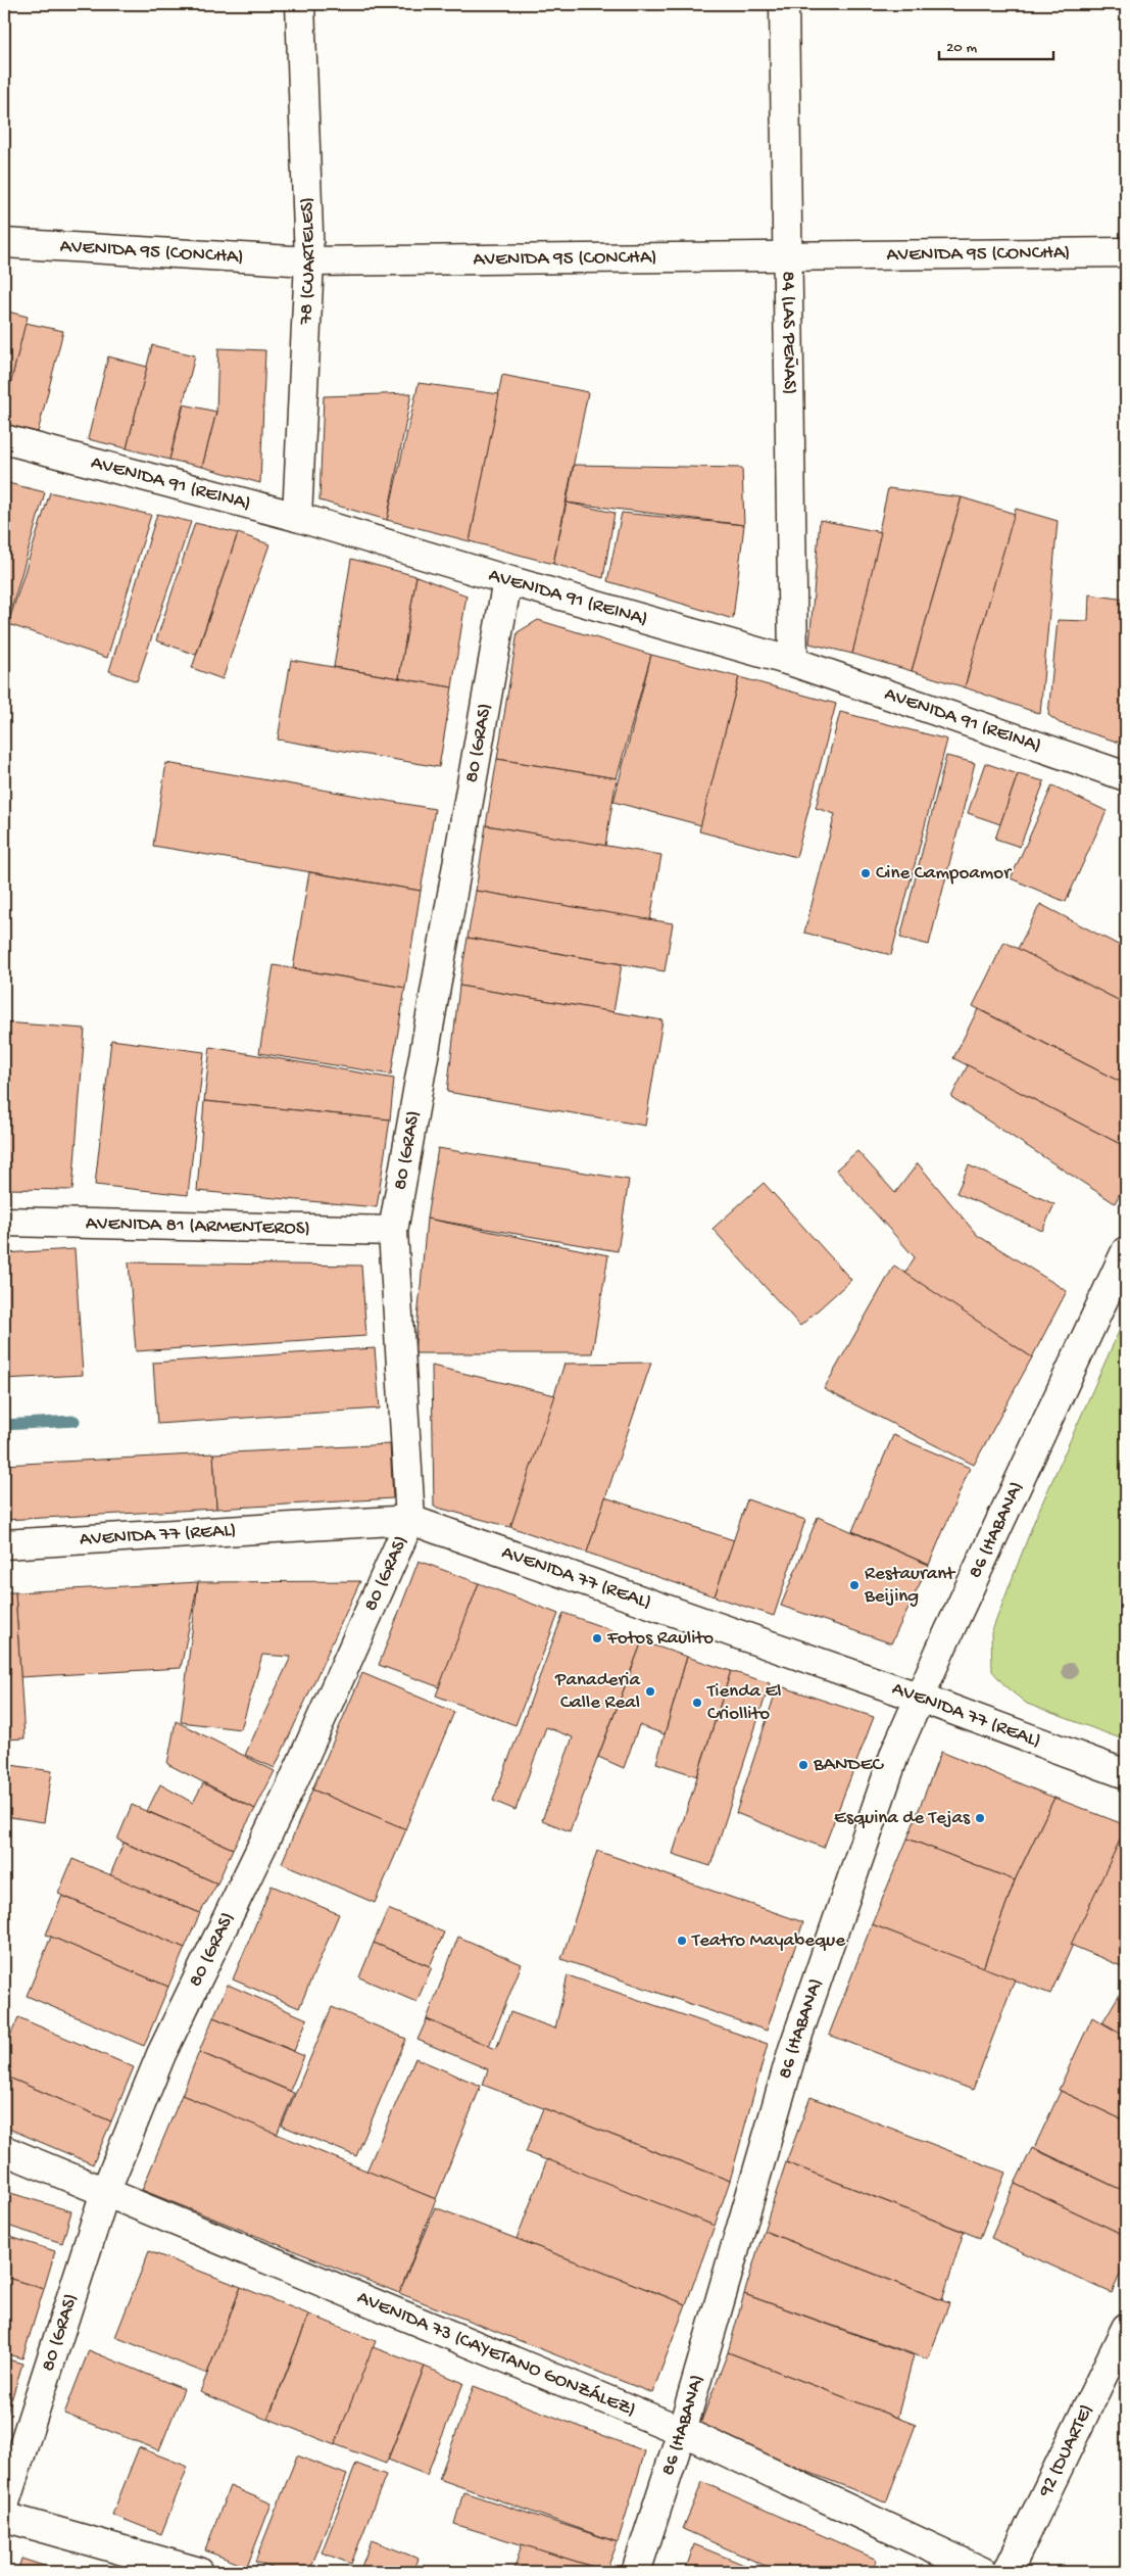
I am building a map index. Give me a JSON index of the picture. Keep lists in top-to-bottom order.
{
  "streets": {
    "street": [
      "AVENIDA 95 (CONCHA)",
      "78 (CUARTELES)",
      "84 (LAS PEÑAS)",
      "AVENIDA 91 (REINA)",
      "80 (GRAS)",
      "AVENIDA 81 (ARMENTEROS)",
      "86 (HABANA)",
      "AVENIDA 77 (REAL)",
      "AVENIDA 73 (CAYETANO GONZÁLEZ)",
      "92 (DUARTE)"
    ]
  },
  "crossings": [
    ["AVENIDA 95 (CONCHA)", "78 (CUARTELES)"],
    ["AVENIDA 95 (CONCHA)", "84 (LAS PEÑAS)"],
    ["78 (CUARTELES)", "AVENIDA 91 (REINA)"],
    ["84 (LAS PEÑAS)", "AVENIDA 91 (REINA)"],
    ["AVENIDA 91 (REINA)", "80 (GRAS)"],
    ["80 (GRAS)", "AVENIDA 81 (ARMENTEROS)"],
    ["80 (GRAS)", "AVENIDA 77 (REAL)"],
    ["80 (GRAS)", "AVENIDA 73 (CAYETANO GONZÁLEZ)"],
    ["86 (HABANA)", "AVENIDA 77 (REAL)"],
    ["86 (HABANA)", "AVENIDA 73 (CAYETANO GONZÁLEZ)"]
  ],
  "places": [
    "Cine Campoamor",
    "Restaurant Beijing",
    "Fotos Raulito",
    "Panaderia Calle Real",
    "Tienda El Criollito",
    "BANDEC",
    "Esquina de Tejas",
    "Teatro Mayabeque"
  ],
  "scale_bar": "20 m"
}
